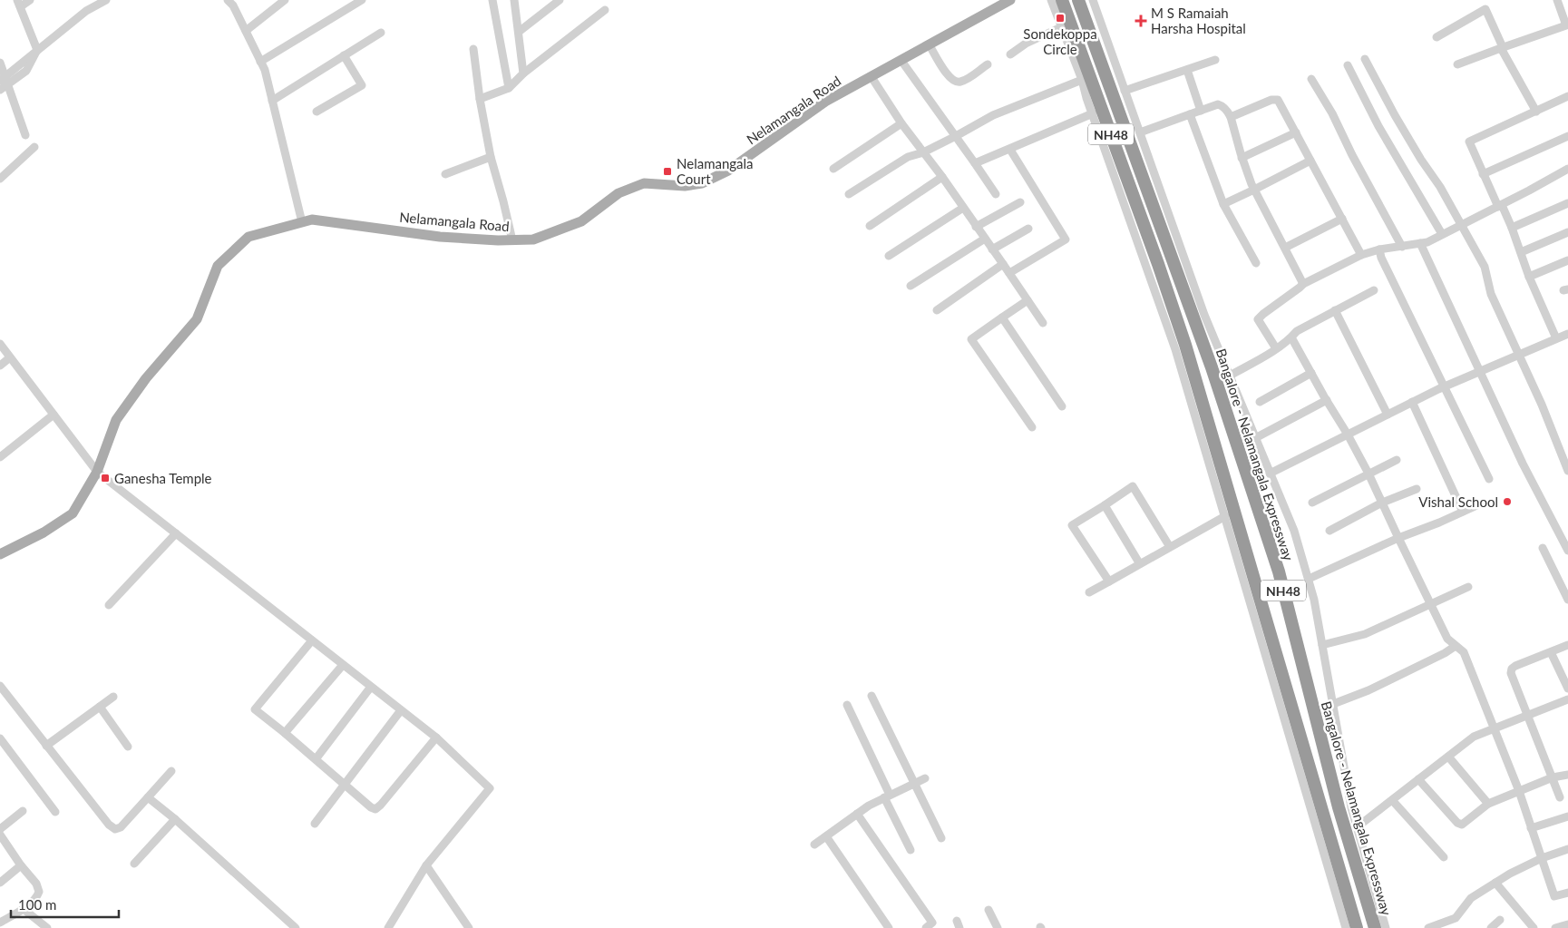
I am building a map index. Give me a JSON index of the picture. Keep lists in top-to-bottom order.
{
  "streets": {
    "highway": ["NH48", "Bangalore - Nelamangala Expressway"],
    "main road": ["Nelamangala Road"]
  },
  "places": {
    "transit": ["Sondekoppa Circle", "Nelamangala Court", "Ganesha Temple"],
    "health": ["M S Ramaiah Harsha Hospital"],
    "other": ["Vishal School"]
  },
  "scale_bar": "100 m"
}
